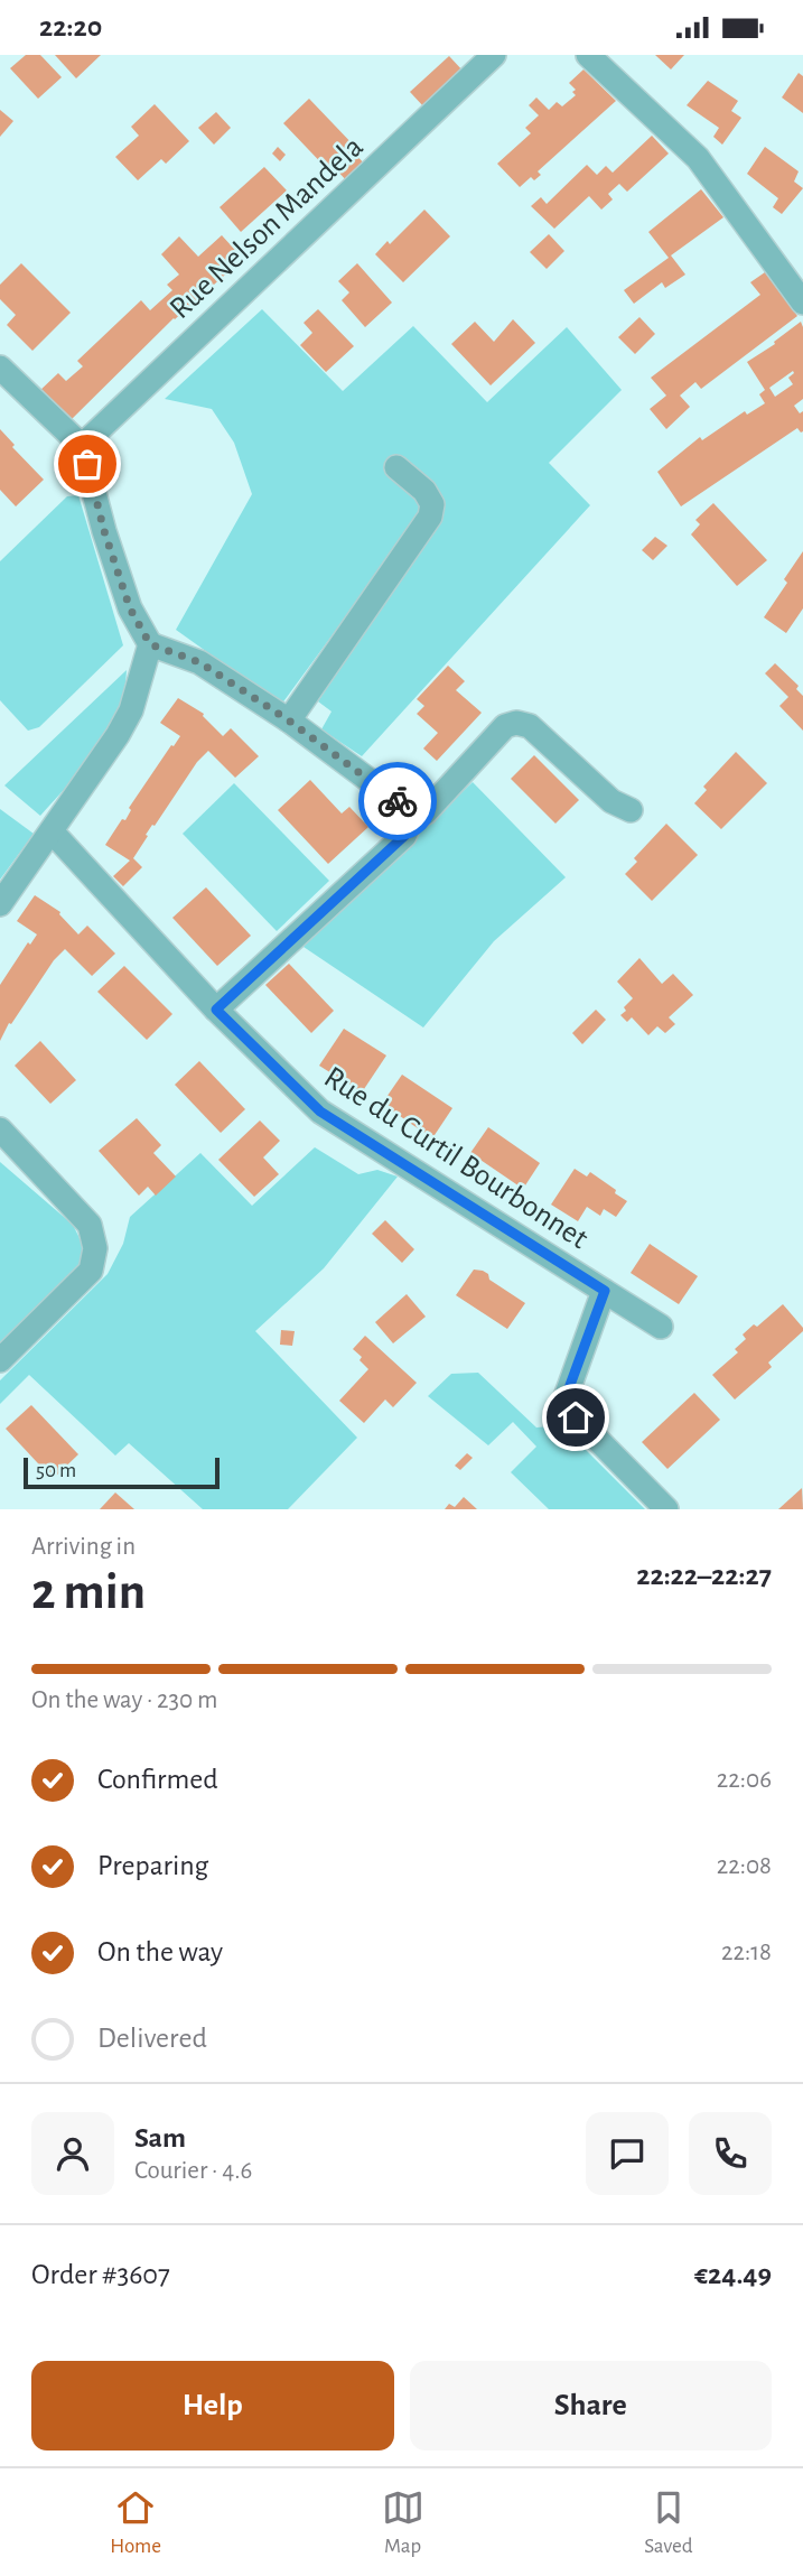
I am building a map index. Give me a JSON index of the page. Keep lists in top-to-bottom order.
{
  "streets": {
    "street": ["Rue Nelson Mandela", "Rue du Curtil Bourbonnet"]
  },
  "scale_bar": "50 m",
  "page": {
    "status": "22:20",
    "scale": "50 m",
    "heading": ["2 min", "Arriving in", "22:22–22:27"],
    "panel": [
      "Sam",
      "Courier · 4.6",
      "Order #3607",
      "€24.49"
    ],
    "bar": "On the way · 230 m",
    "list": [
      ["Confirmed", "22:06"],
      ["Preparing", "22:08"],
      ["On the way", "22:18"],
      "Delivered"
    ],
    "buttons": ["Help", "Share"],
    "tabs": ["Home", "Map", "Saved"]
  }
}
